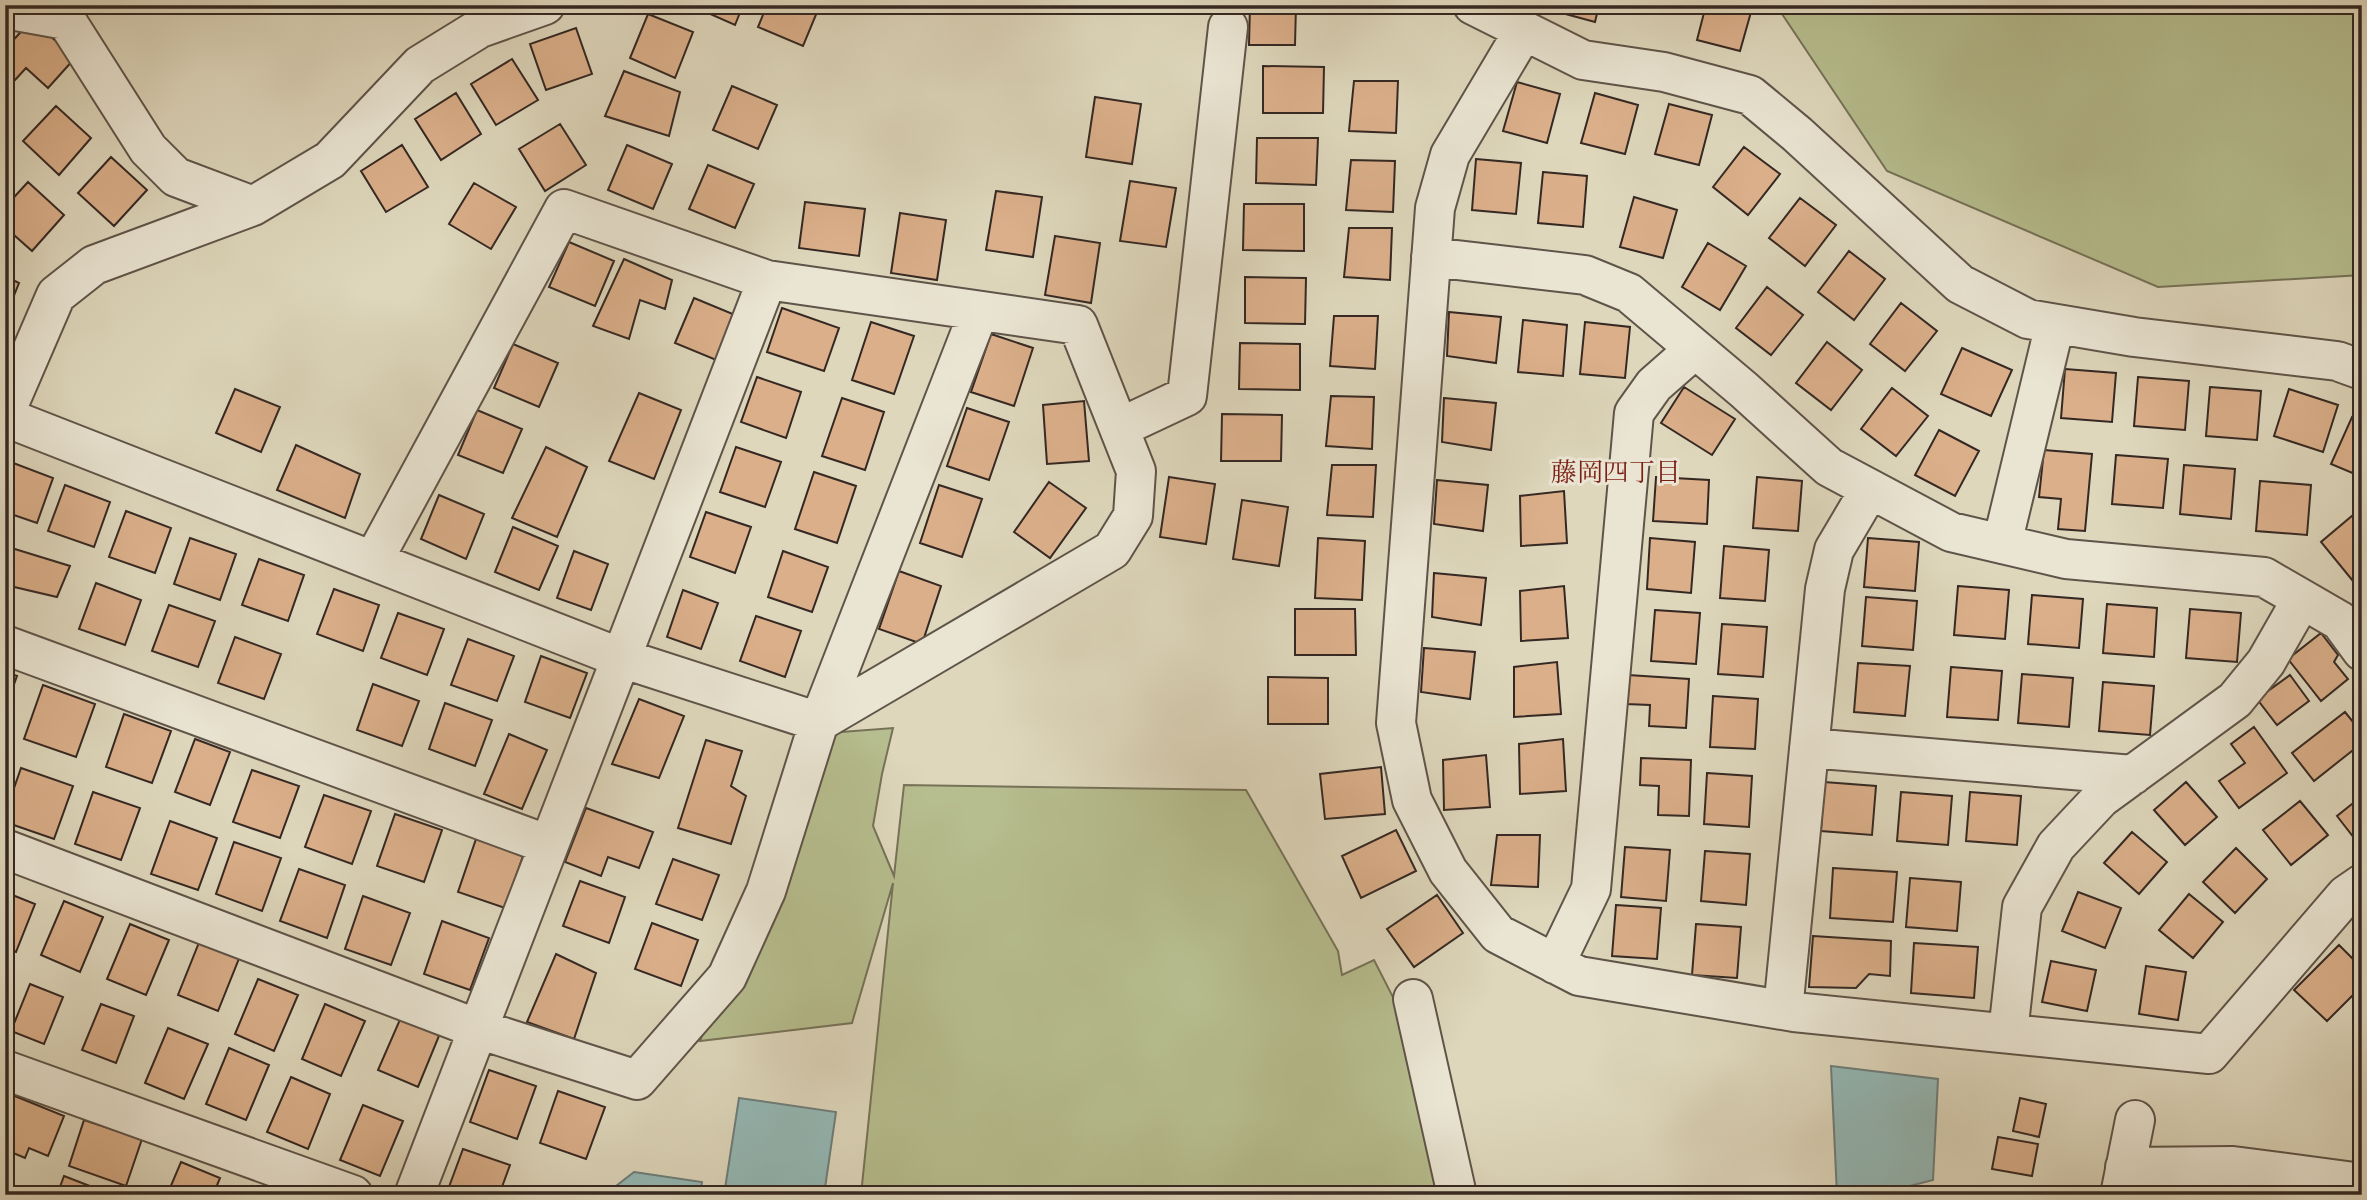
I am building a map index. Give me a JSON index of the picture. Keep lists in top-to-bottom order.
{
  "districts": ["藤岡四丁目"]
}
